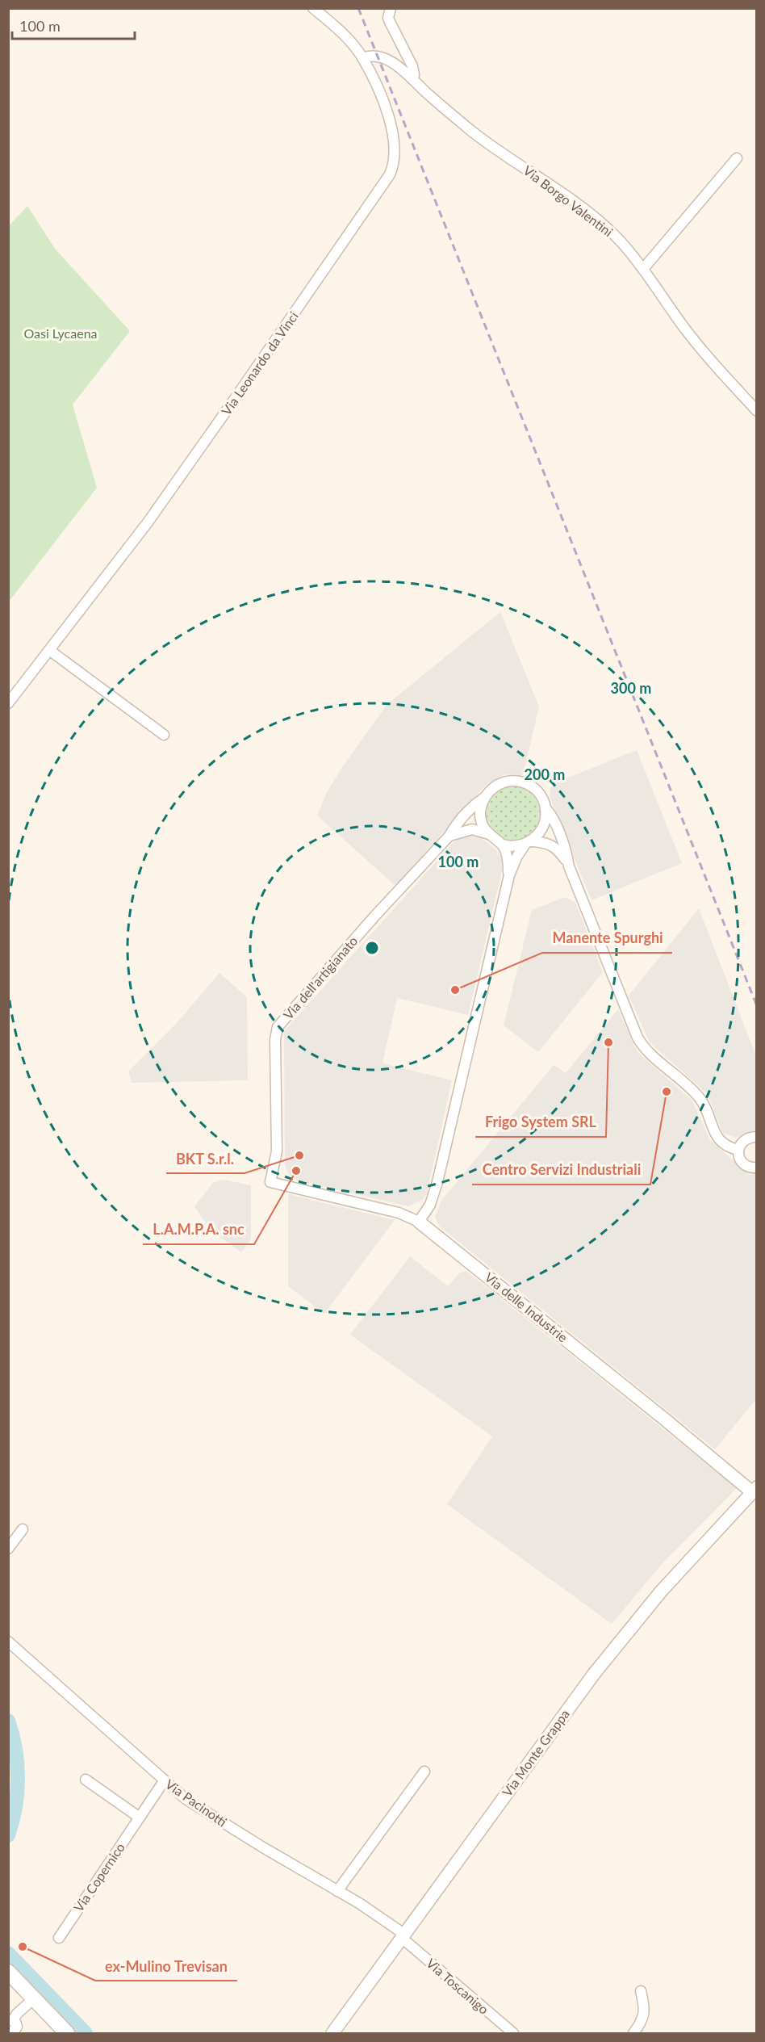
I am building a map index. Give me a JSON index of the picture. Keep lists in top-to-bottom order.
{
  "streets": {
    "street": [
      "Via Borgo Valentini",
      "Via Leonardo da Vinci",
      "Via dell'artigianato",
      "Via delle Industrie",
      "Via Monte Grappa",
      "Via Pacinotti",
      "Via Copernico",
      "Via Toscanigo"
    ]
  },
  "crossings": [
    ["Via Borgo Valentini", "Via Leonardo da Vinci"],
    ["Via dell'artigianato", "Via delle Industrie"],
    ["Via delle Industrie", "Via Monte Grappa"],
    ["Via Monte Grappa", "Via Pacinotti"],
    ["Via Monte Grappa", "Via Toscanigo"],
    ["Via Pacinotti", "Via Copernico"],
    ["Via Pacinotti", "Via Toscanigo"]
  ],
  "parks": ["Oasi Lycaena"],
  "places": [
    "Manente Spurghi",
    "Frigo System SRL",
    "Centro Servizi Industriali",
    "BKT S.r.l.",
    "L.A.M.P.A. snc",
    "ex-Mulino Trevisan"
  ],
  "scale_bar": "100 m",
  "rings": ["300 m", "200 m", "100 m"]
}
